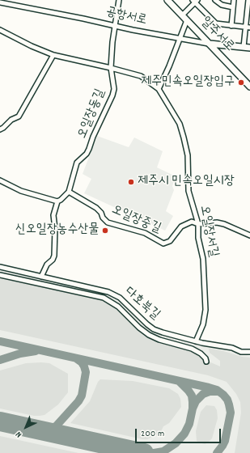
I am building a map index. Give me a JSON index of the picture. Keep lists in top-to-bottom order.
{
  "streets": {
    "main road": ["일주서로"],
    "street": [
      "공항서로",
      "오일장동길",
      "오일장중길",
      "오일장서길",
      "다호북길"
    ]
  },
  "crossings": [
    ["공항서로", "일주서로"],
    ["공항서로", "오일장동길"],
    ["오일장동길", "오일장중길"],
    ["오일장중길", "오일장서길"],
    ["오일장서길", "다호북길"]
  ],
  "places": ["제주민속오일장입구", "제주시 민속오일시장", "신오일장농수산물"],
  "scale_bar": "200 m",
  "north": "bottom left"
}
